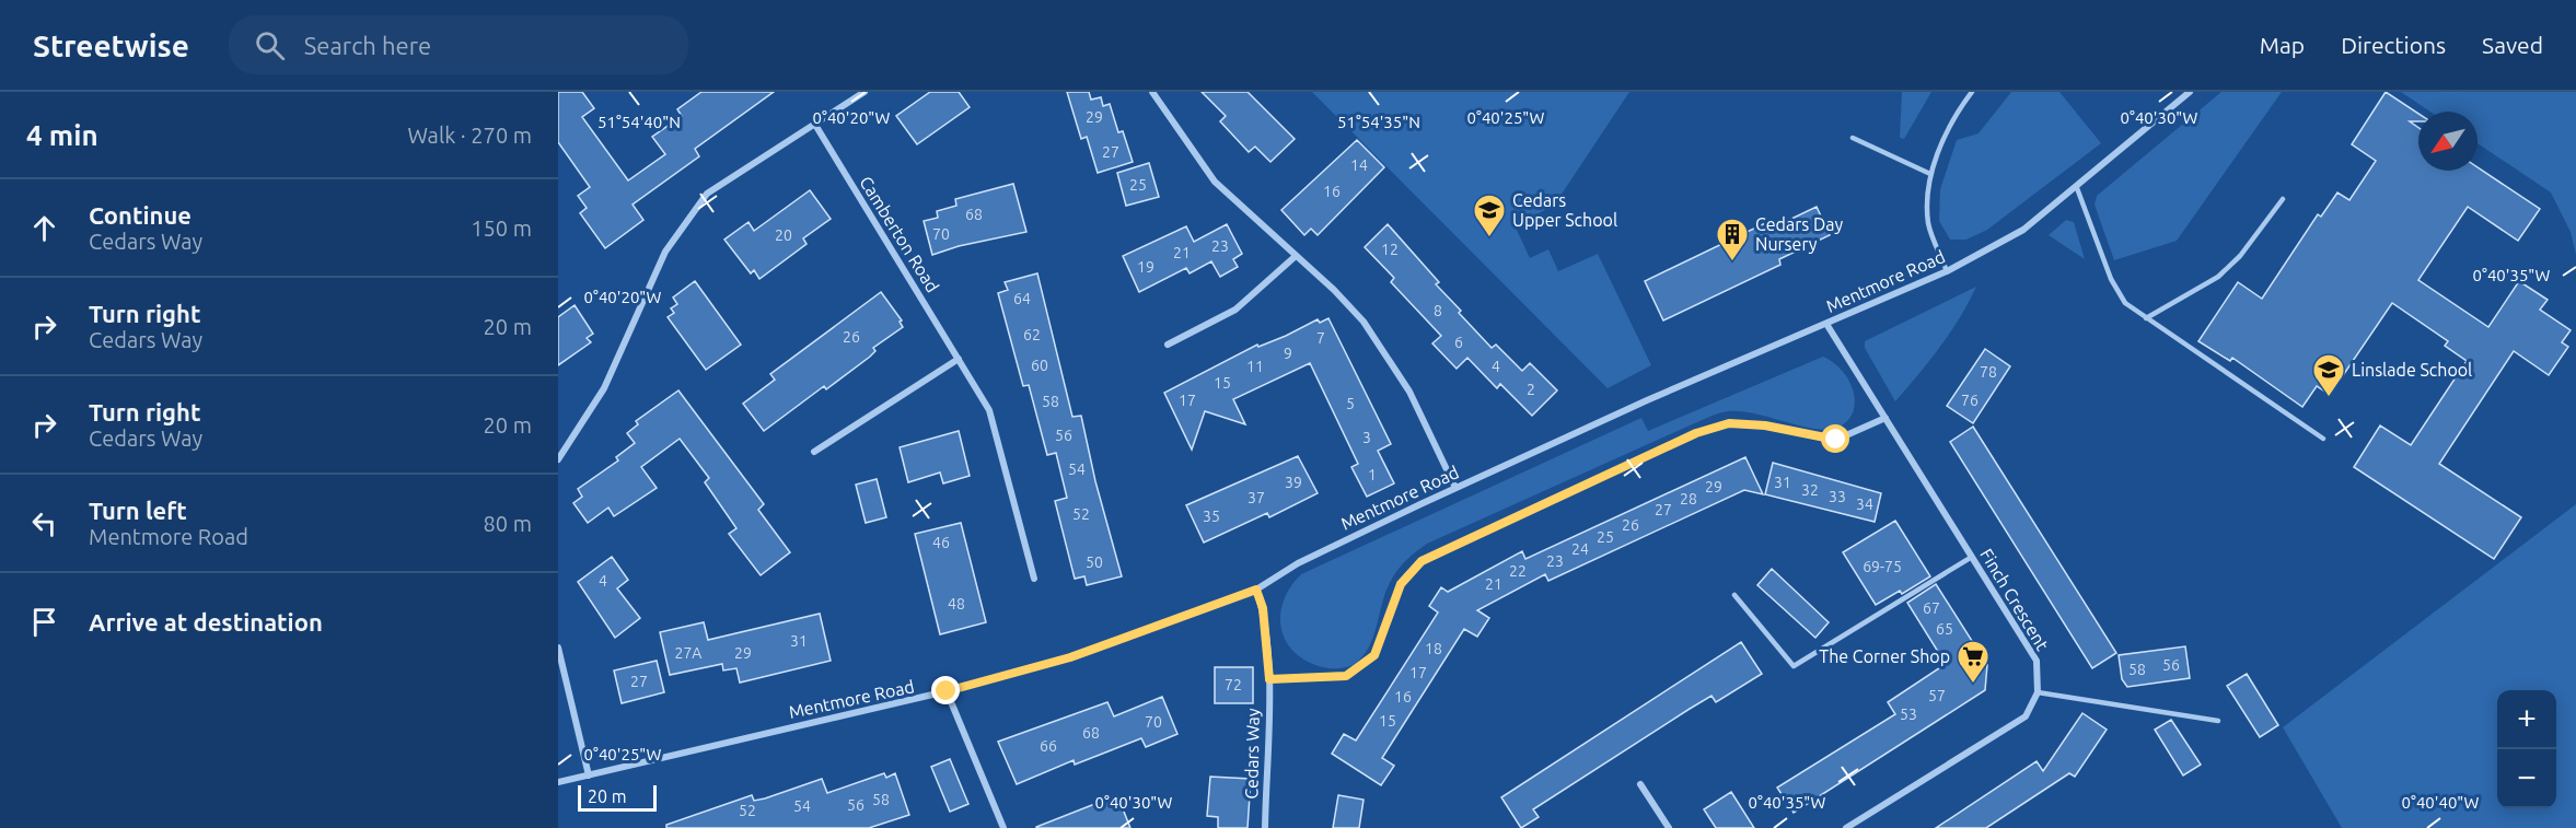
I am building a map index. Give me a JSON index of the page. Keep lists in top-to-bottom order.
{
  "streets": {
    "street": [
      "Camberton Road",
      "Mentmore Road",
      "Finch Crescent",
      "Cedars Way"
    ]
  },
  "crossings": [
    ["Mentmore Road", "Finch Crescent"],
    ["Mentmore Road", "Cedars Way"]
  ],
  "places": {
    "school or university": ["Cedars Upper School", "Linslade School"],
    "building": ["Cedars Day Nursery"],
    "supermarket": ["The Corner Shop"]
  },
  "house_numbers": [
    "29",
    "27",
    "14",
    "25",
    "16",
    "68",
    "70",
    "20",
    "23",
    "12",
    "21",
    "19",
    "64",
    "8",
    "62",
    "26",
    "7",
    "6",
    "9",
    "60",
    "11",
    "4",
    "78",
    "15",
    "2",
    "17",
    "76",
    "58",
    "5",
    "56",
    "3",
    "54",
    "1",
    "39",
    "31",
    "29",
    "32",
    "33",
    "37",
    "28",
    "34",
    "27",
    "52",
    "35",
    "26",
    "25",
    "46",
    "24",
    "23",
    "50",
    "69-75",
    "22",
    "4",
    "21",
    "48",
    "67",
    "65",
    "31",
    "18",
    "27A",
    "29",
    "56",
    "58",
    "17",
    "27",
    "72",
    "57",
    "16",
    "53",
    "15",
    "70",
    "68",
    "66",
    "58",
    "56",
    "54",
    "52"
  ],
  "scale_bar": "20 m",
  "north": "bottom left",
  "page": {
    "header": "Streetwise",
    "search": "Search here",
    "nav": ["Map", "Directions", "Saved"],
    "heading": ["4 min", "Walk · 270 m"],
    "list": [
      ["Continue", "Cedars Way", "150 m"],
      ["Turn right", "Cedars Way", "20 m"],
      ["Turn right", "Cedars Way", "20 m"],
      ["Turn left", "Mentmore Road", "80 m"],
      "Arrive at destination"
    ],
    "map_buttons": ["+", "−"],
    "scale": "20 m"
  },
  "coordinates": [
    "0°40'25\"W",
    "0°40'30\"W",
    "0°40'20\"W",
    "51°54'40\"N",
    "51°54'35\"N",
    "0°40'35\"W",
    "0°40'40\"W"
  ]
}
